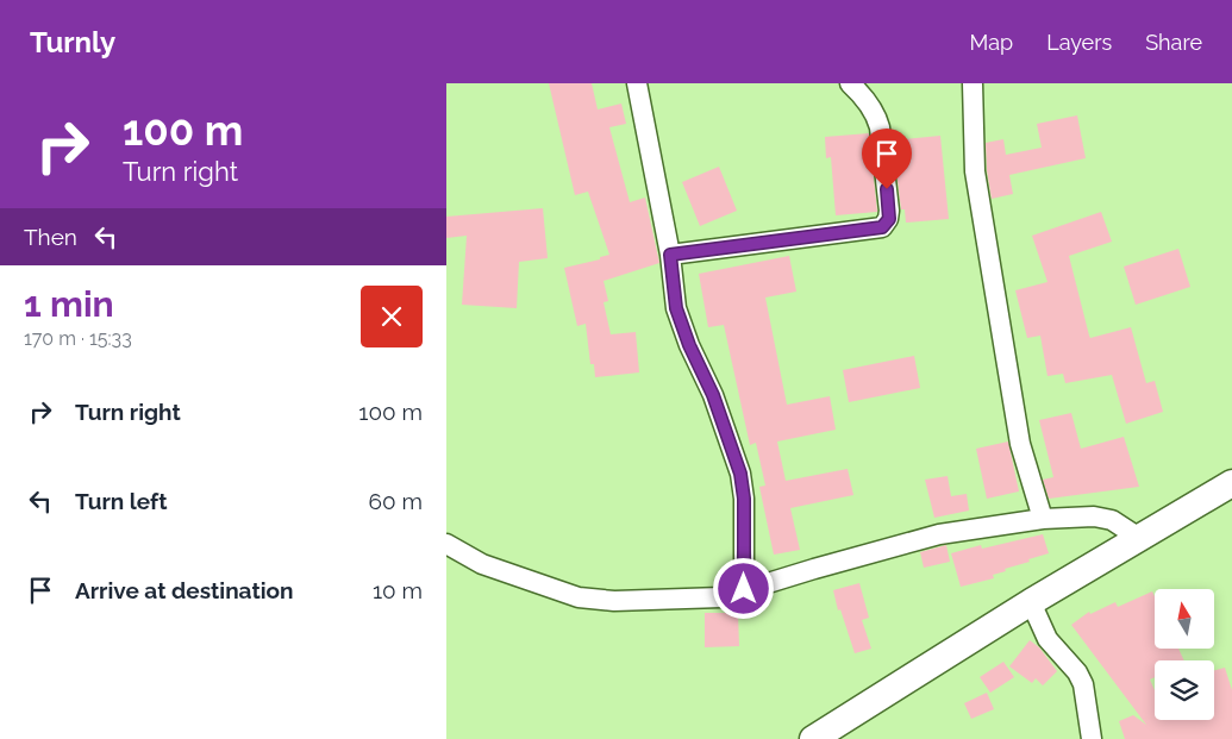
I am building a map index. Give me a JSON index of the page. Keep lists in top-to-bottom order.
{
  "north": "top",
  "page": {
    "header": "Turnly",
    "nav": ["Map", "Layers", "Share"],
    "turn": ["100 m", "Turn right"],
    "then": "Then",
    "heading": ["1 min", "170 m · 15:33"],
    "list": [
      {
        "name": "Turn right",
        "value": "100 m"
      },
      {
        "name": "Turn left",
        "value": "60 m"
      },
      {
        "name": "Arrive at destination",
        "value": "10 m"
      }
    ]
  }
}
